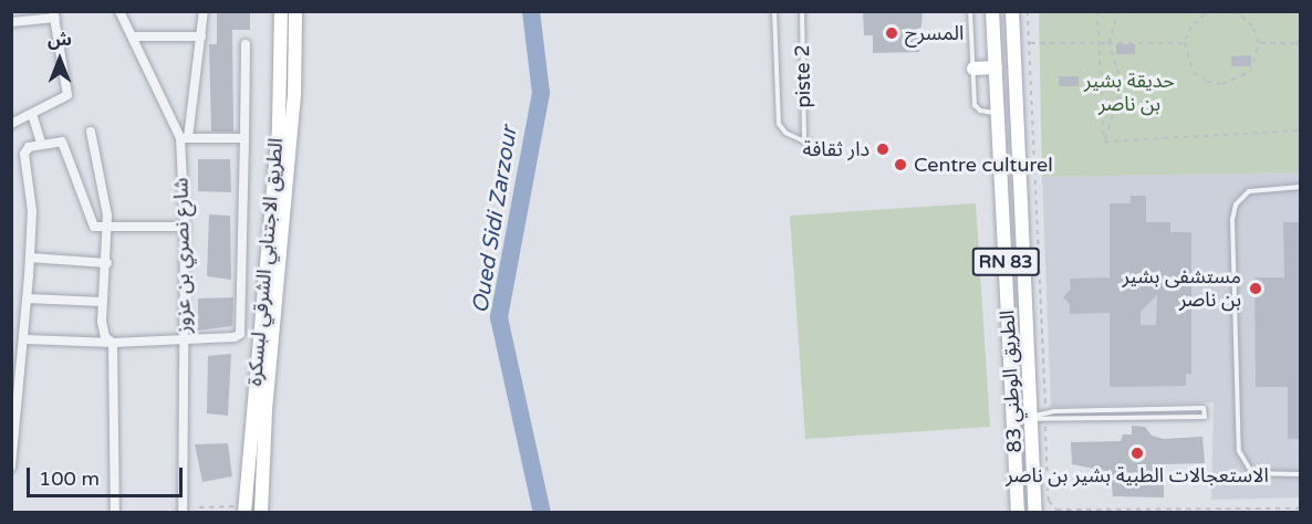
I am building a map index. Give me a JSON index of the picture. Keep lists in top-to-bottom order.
{
  "streets": {
    "highway": ["الطريق الاجتنابي الشرقي لبسكرة", "RN 83", "الطريق الوطني 83"],
    "street": ["شارع نصري بن عزوز"],
    "lane": ["piste 2"]
  },
  "water": ["Oued Sidi Zarzour"],
  "parks": ["حديقة بشير بن ناصر"],
  "places": [
    "المسرح",
    "دار ثقافة",
    "Centre culturel",
    "مستشفى بشير بن ناصر",
    "الاستعجالات الطبية بشير بن ناصر"
  ],
  "scale_bar": "100 m",
  "north": "top"
}
